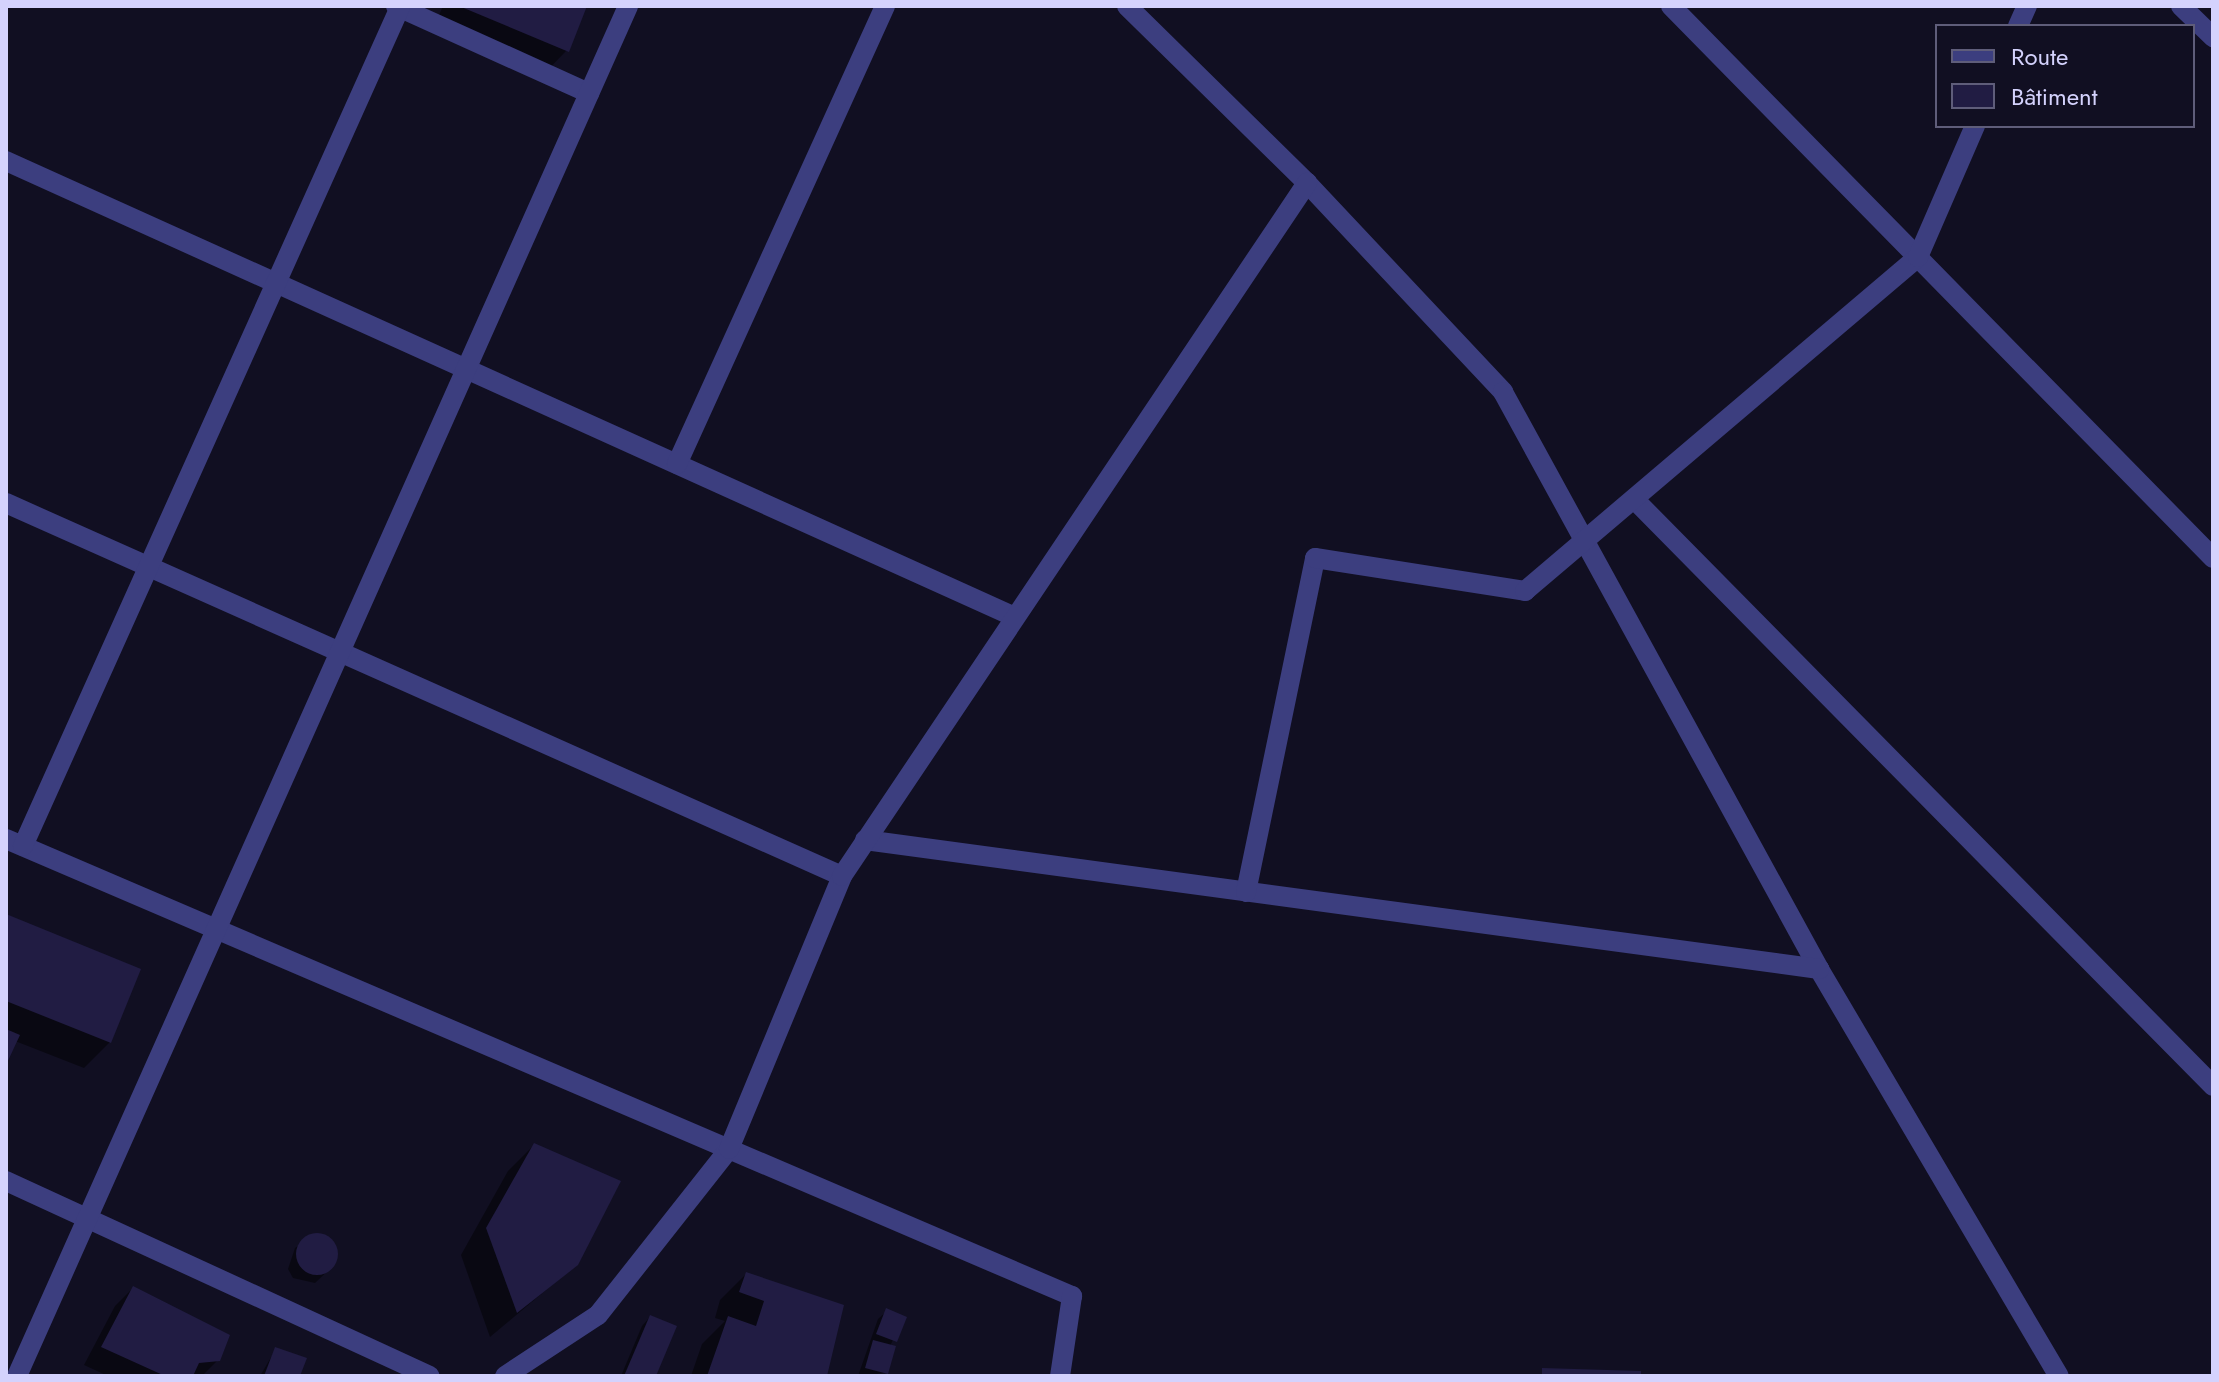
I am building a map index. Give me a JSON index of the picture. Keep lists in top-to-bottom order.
{
  "legend": ["Route", "Bâtiment"]
}
